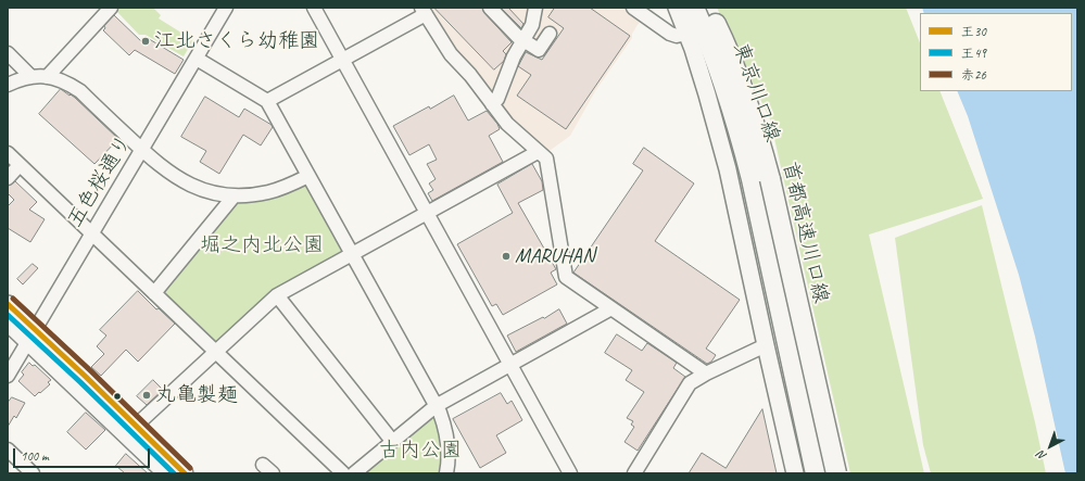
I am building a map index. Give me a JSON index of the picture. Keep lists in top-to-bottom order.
{
  "streets": {
    "highway": ["首都高速川口線"],
    "main road": ["東京川口線"],
    "street": ["五色桜通り"]
  },
  "parks": ["堀之内北公園", "古内公園"],
  "places": ["江北さくら幼稚園", "MARUHAN", "丸亀製麺"],
  "lines": ["transit line 赤26", "transit line 王30", "transit line 王49"],
  "legend": ["王30", "王49", "赤26"],
  "scale_bar": "100 m",
  "north": "bottom left"
}
